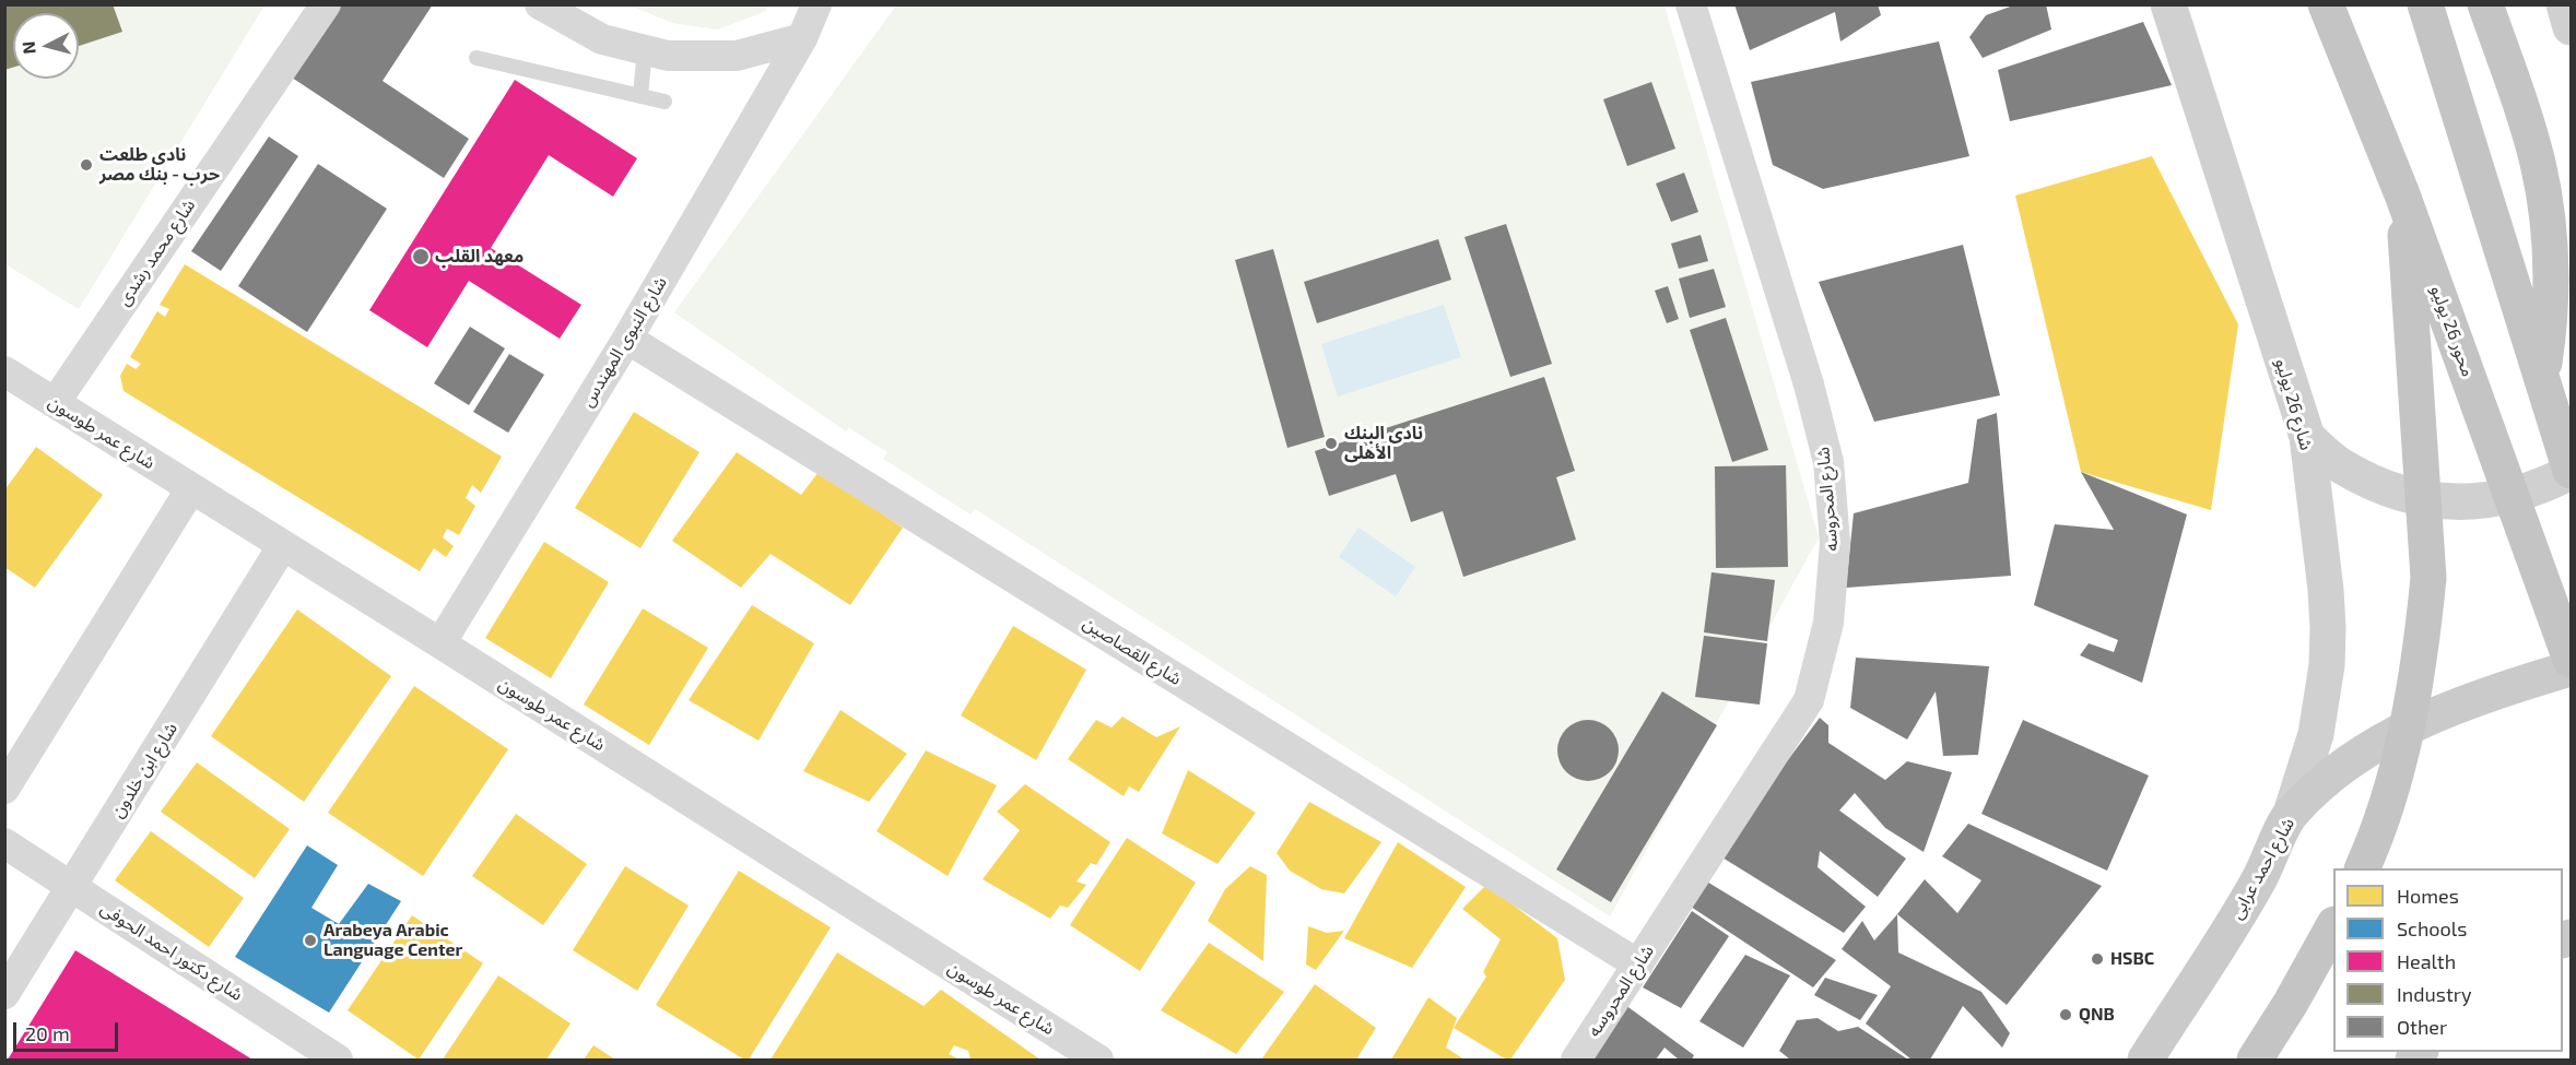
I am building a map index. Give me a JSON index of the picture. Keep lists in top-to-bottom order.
{
  "streets": {
    "highway": ["محور 26 يوليو"],
    "main road": ["شارع 26 يوليو", "شارع احمد عرابى"],
    "street": [
      "شارع محمد رشدى",
      "شارع النبوى المهندس",
      "شارع عمر طوسون",
      "شارع المحروسه",
      "شارع القصاصين",
      "شارع ابن خلدون",
      "شارع دكتور احمد الحوفى"
    ]
  },
  "crossings": [
    ["شارع محمد رشدى", "شارع عمر طوسون"],
    ["شارع النبوى المهندس", "شارع عمر طوسون"],
    ["شارع النبوى المهندس", "شارع القصاصين"],
    ["شارع 26 يوليو", "شارع احمد عرابى"],
    ["شارع عمر طوسون", "شارع ابن خلدون"],
    ["شارع المحروسه", "شارع القصاصين"],
    ["شارع ابن خلدون", "شارع دكتور احمد الحوفى"]
  ],
  "places": [
    "نادى طلعت حرب - بنك مصر",
    "معهد القلب",
    "نادى البنك الأهلى",
    "Arabeya Arabic Language Center",
    "HSBC",
    "QNB"
  ],
  "legend": [
    "Homes",
    "Schools",
    "Health",
    "Industry",
    "Other"
  ],
  "scale_bar": "20 m",
  "north": "left"
}
